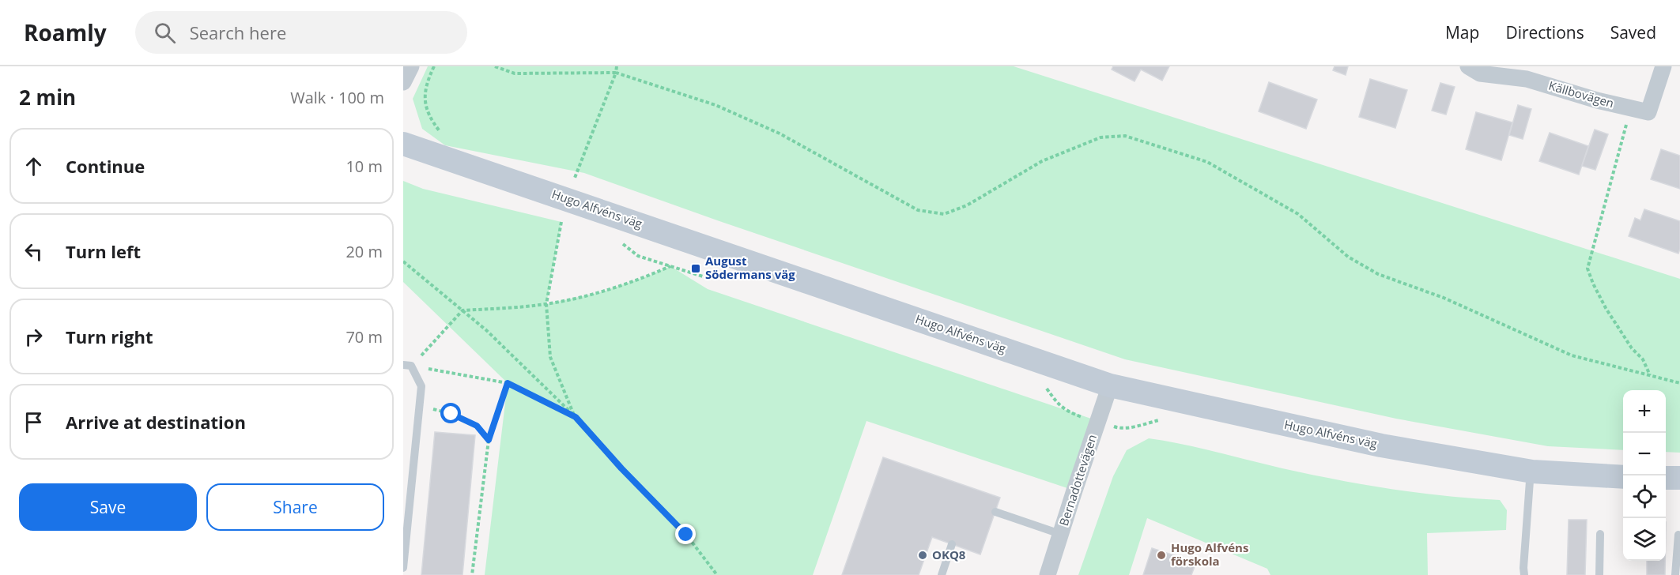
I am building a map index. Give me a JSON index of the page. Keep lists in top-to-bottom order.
{
  "streets": {
    "street": ["Källbovägen", "Hugo Alfvéns väg", "Bernadottevägen"]
  },
  "crossings": [
    ["Hugo Alfvéns väg", "Bernadottevägen"]
  ],
  "places": {
    "transit": ["August Södermans väg"],
    "other": ["OKQ8", "Hugo Alfvéns förskola"]
  },
  "page": {
    "header": "Roamly",
    "search": "Search here",
    "nav": ["Map", "Directions", "Saved"],
    "heading": ["2 min", "Walk · 100 m"],
    "list": [
      ["Continue", "10 m"],
      ["Turn left", "20 m"],
      ["Turn right", "70 m"],
      "Arrive at destination"
    ],
    "map_buttons": ["+", "−"],
    "buttons": ["Save", "Share"]
  }
}
